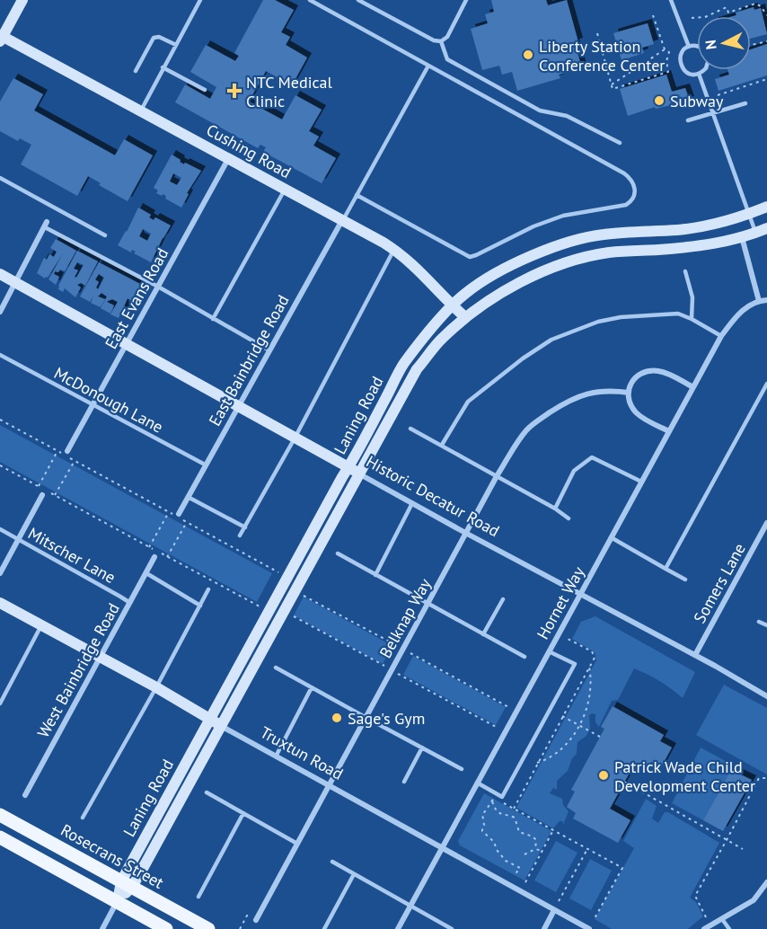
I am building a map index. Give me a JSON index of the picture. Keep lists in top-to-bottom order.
{
  "streets": {
    "main road": ["Rosecrans Street"],
    "street": [
      "Cushing Road",
      "East Evans Road",
      "East Bainbridge Road",
      "Laning Road",
      "Historic Decatur Road",
      "Somers Lane",
      "Hornet Way",
      "Belknap Way",
      "West Bainbridge Road",
      "Truxtun Road"
    ],
    "lane": ["McDonough Lane", "Mitscher Lane"]
  },
  "crossings": [
    ["Cushing Road", "East Evans Road"],
    ["Cushing Road", "East Bainbridge Road"],
    ["Cushing Road", "Laning Road"],
    ["East Evans Road", "McDonough Lane"],
    ["East Evans Road", "Historic Decatur Road"],
    ["East Bainbridge Road", "McDonough Lane"],
    ["East Bainbridge Road", "Historic Decatur Road"],
    ["Laning Road", "Historic Decatur Road"],
    ["Laning Road", "Truxtun Road"],
    ["Laning Road", "Rosecrans Street"],
    ["Historic Decatur Road", "Somers Lane"],
    ["Historic Decatur Road", "Hornet Way"],
    ["Historic Decatur Road", "Belknap Way"],
    ["Mitscher Lane", "West Bainbridge Road"],
    ["Hornet Way", "Belknap Way"],
    ["Hornet Way", "Truxtun Road"],
    ["Belknap Way", "Truxtun Road"],
    ["West Bainbridge Road", "Truxtun Road"]
  ],
  "places": {
    "other": [
      "Liberty Station Conference Center",
      "Subway",
      "Sage's Gym",
      "Patrick Wade Child Development Center"
    ],
    "health": ["NTC Medical Clinic"]
  },
  "north": "left"
}
